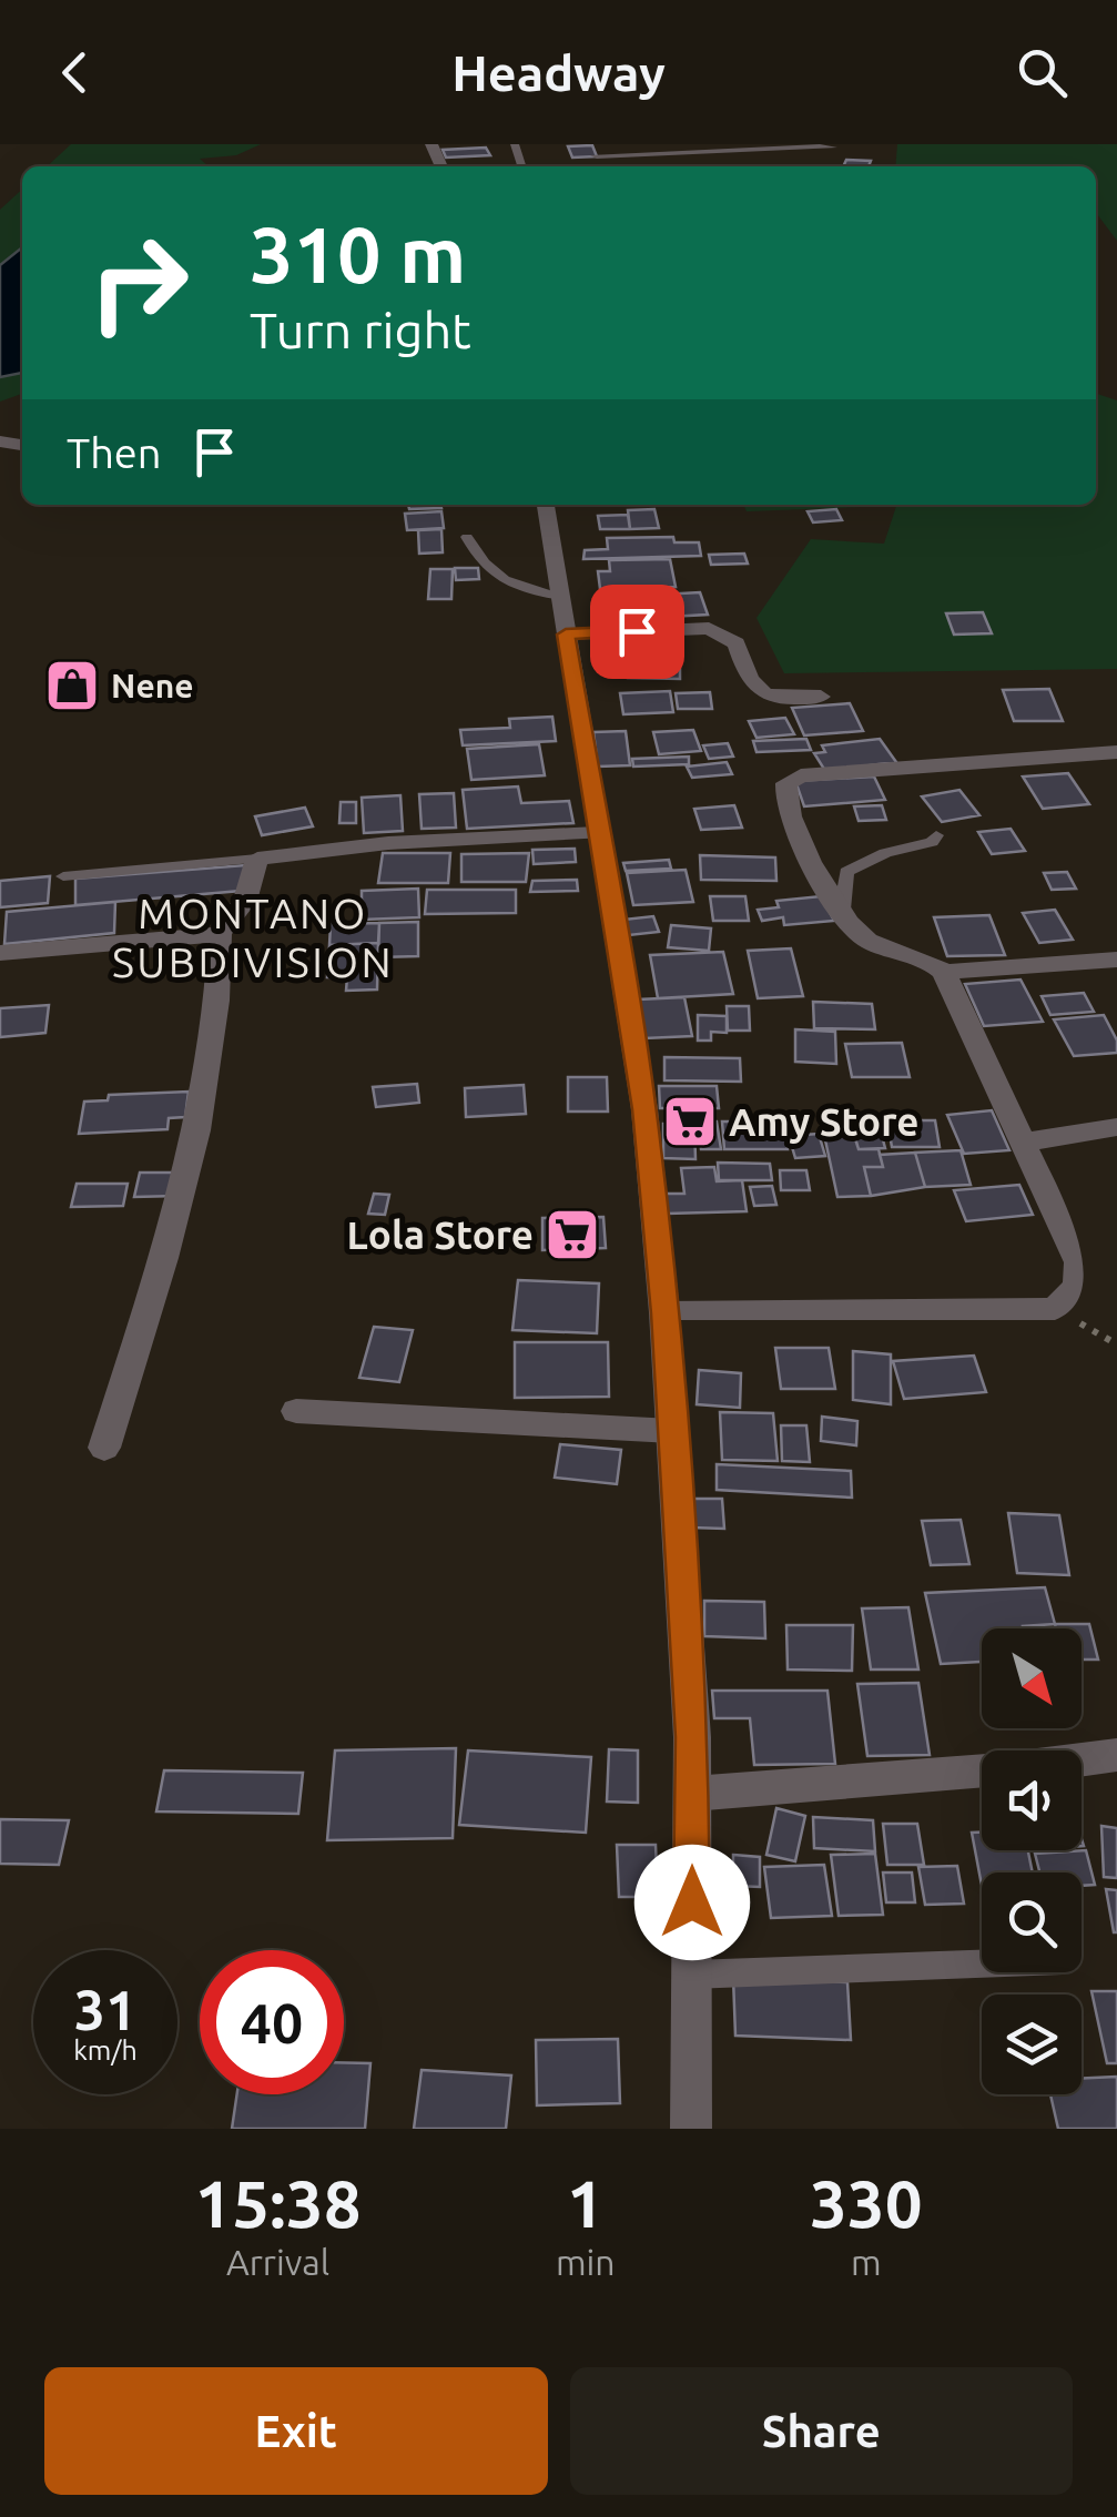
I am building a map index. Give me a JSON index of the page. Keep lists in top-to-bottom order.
{
  "districts": ["MONTANO SUBDIVISION"],
  "places": {
    "shop": ["Nene"],
    "supermarket": ["Amy Store", "Lola Store"]
  },
  "north": "bottom right",
  "page": {
    "header": "Headway",
    "turn": ["310 m", "Turn right"],
    "then": "Then",
    "speed": "31 km/h",
    "limit": "40",
    "eta": [
      "15:38",
      "Arrival",
      "1",
      "min",
      "330",
      "m"
    ],
    "buttons": ["Exit", "Share"]
  }
}
